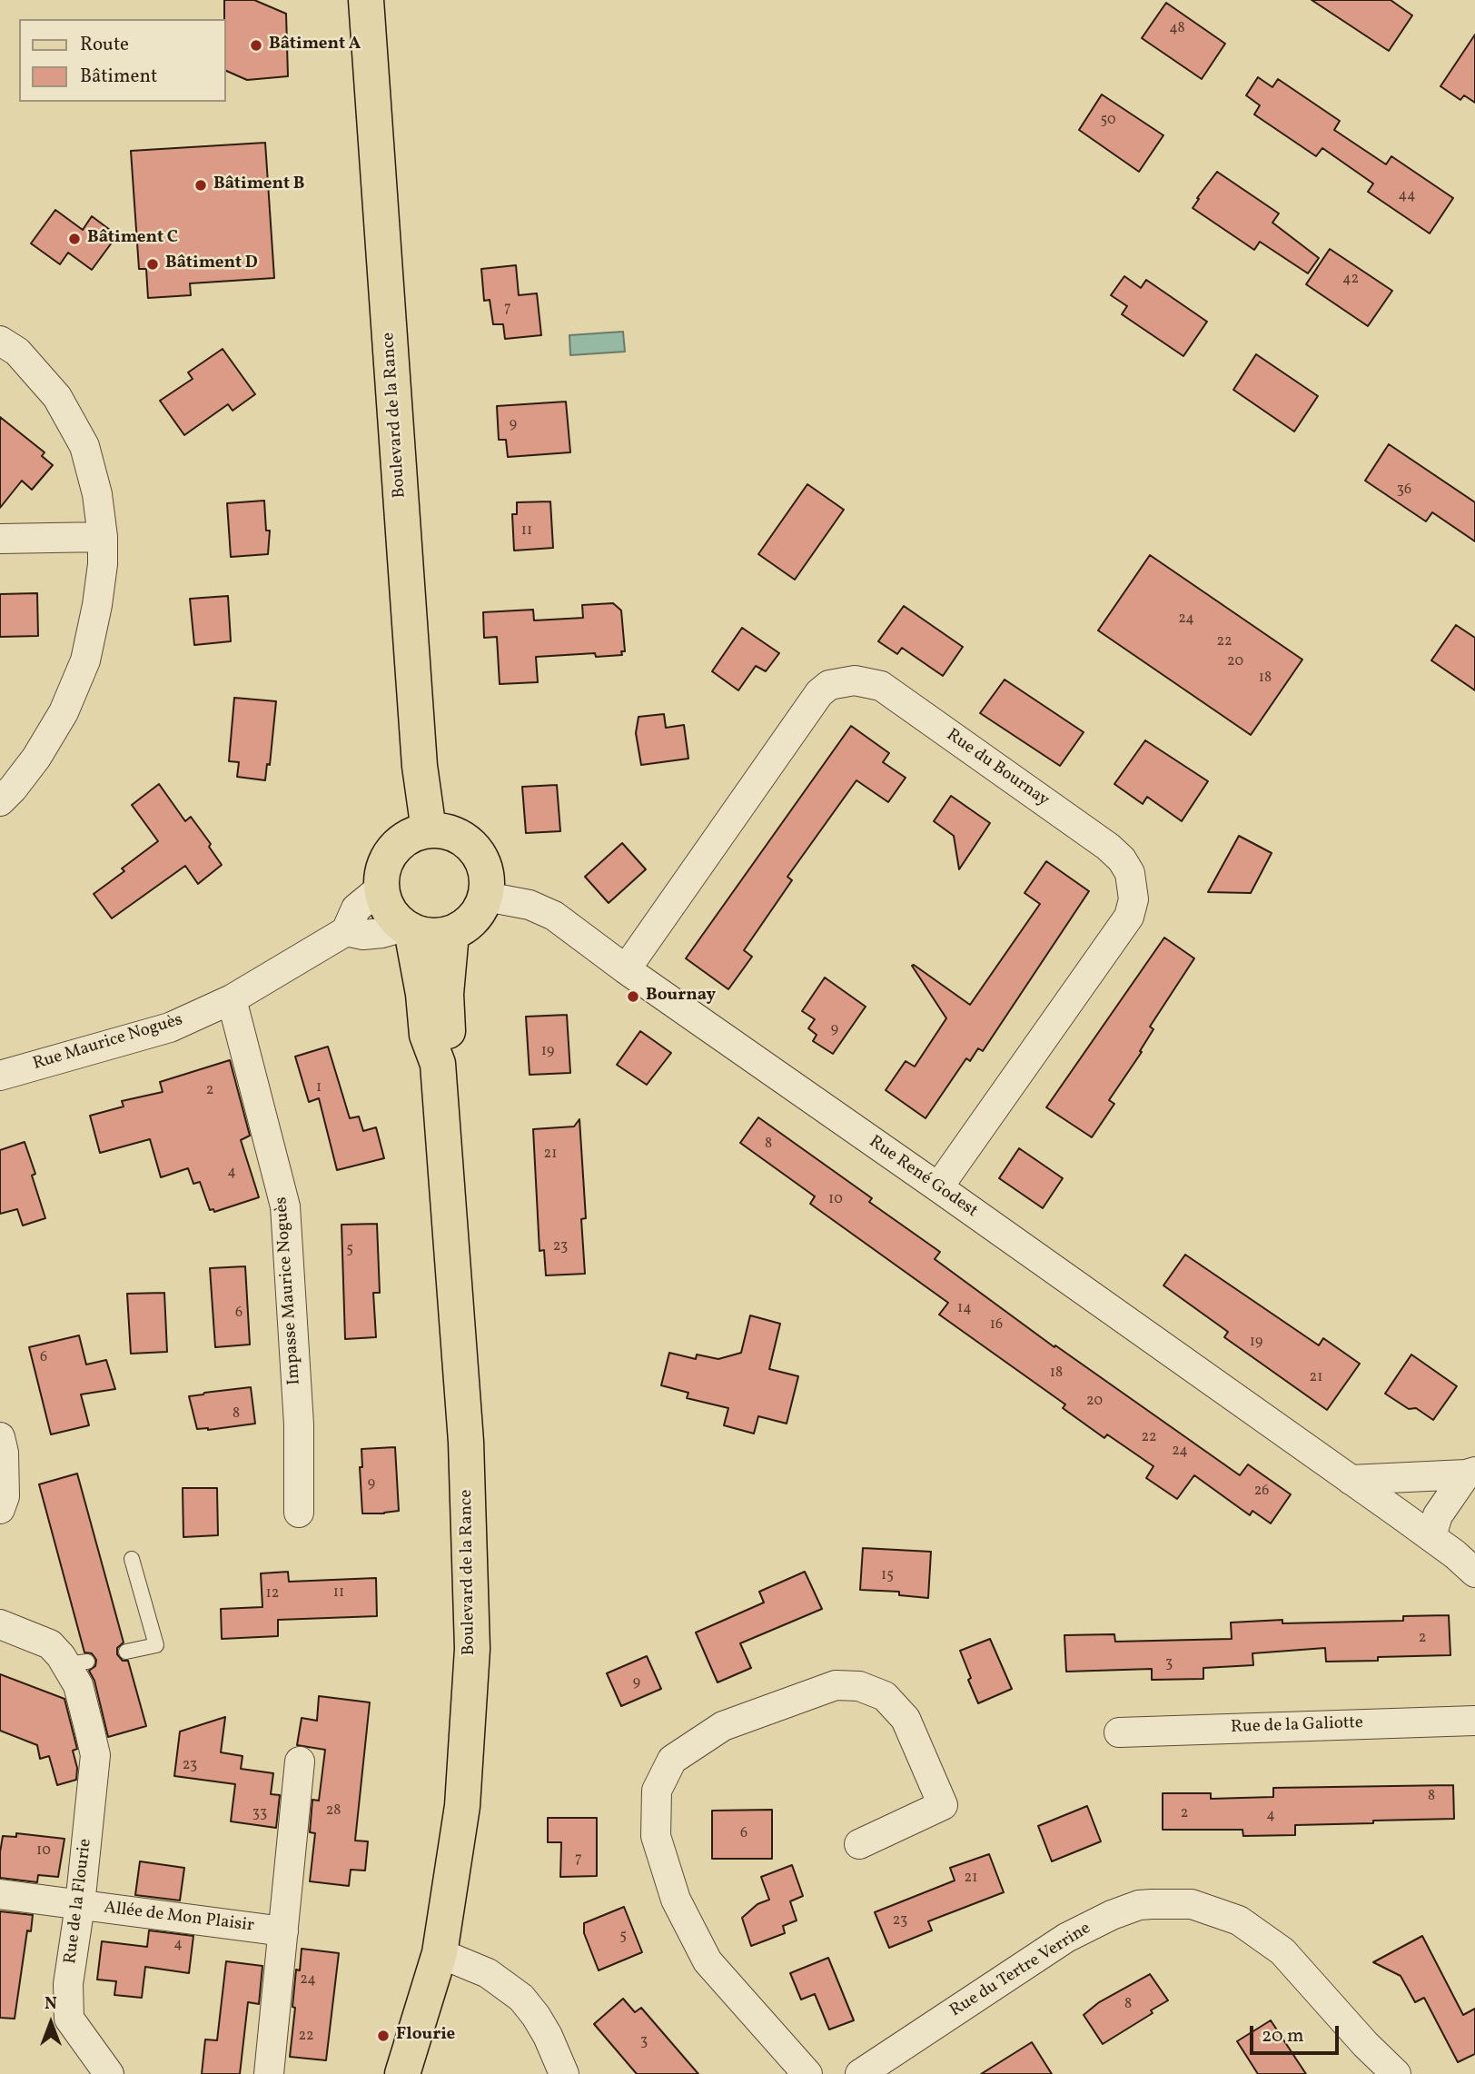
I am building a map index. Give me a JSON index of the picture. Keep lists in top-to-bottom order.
{
  "streets": {
    "main road": ["Boulevard de la Rance"],
    "street": [
      "Rue du Bournay",
      "Rue Maurice Noguès",
      "Rue René Godest",
      "Impasse Maurice Noguès",
      "Rue de la Galiotte",
      "Rue de la Flourie",
      "Allée de Mon Plaisir",
      "Rue du Tertre Verrine"
    ]
  },
  "crossings": [
    ["Boulevard de la Rance", "Rue Maurice Noguès"],
    ["Boulevard de la Rance", "Rue René Godest"],
    ["Rue du Bournay", "Rue René Godest"],
    ["Rue Maurice Noguès", "Rue René Godest"],
    ["Rue Maurice Noguès", "Impasse Maurice Noguès"],
    ["Rue de la Flourie", "Allée de Mon Plaisir"]
  ],
  "places": [
    "Bâtiment A",
    "Bâtiment B",
    "Bâtiment C",
    "Bâtiment D",
    "Bournay",
    "Flourie"
  ],
  "house_numbers": [
    "48",
    "50",
    "44",
    "42",
    "7",
    "9",
    "36",
    "11",
    "24",
    "22",
    "20",
    "18",
    "9",
    "19",
    "1",
    "2",
    "8",
    "21",
    "4",
    "10",
    "23",
    "5",
    "14",
    "6",
    "16",
    "19",
    "6",
    "18",
    "21",
    "20",
    "8",
    "22",
    "24",
    "9",
    "26",
    "15",
    "11",
    "12",
    "2",
    "3",
    "9",
    "23",
    "8",
    "28",
    "33",
    "2",
    "4",
    "6",
    "10",
    "7",
    "21",
    "23",
    "5",
    "4",
    "24",
    "8",
    "22",
    "3"
  ],
  "legend": ["Route", "Bâtiment"],
  "scale_bar": "20 m",
  "north": "top"
}
